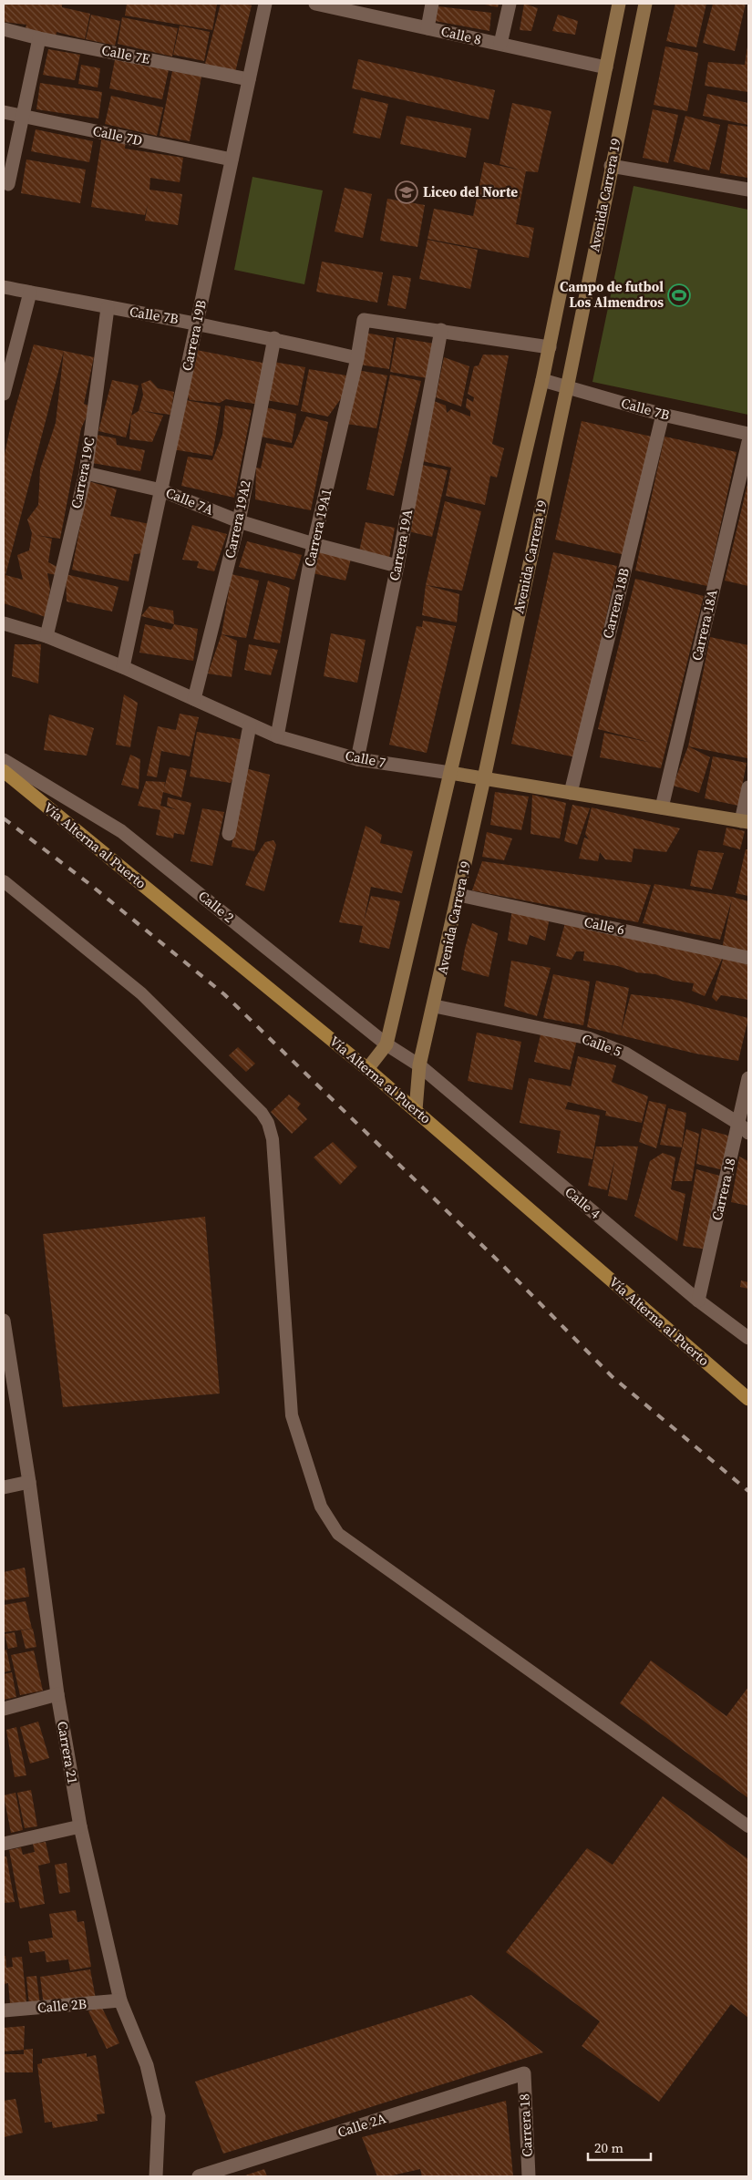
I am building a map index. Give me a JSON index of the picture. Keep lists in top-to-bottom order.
{
  "streets": {
    "main road": ["Avenida Carrera 19", "Calle 7", "Vía Alterna al Puerto"],
    "street": [
      "Calle 8",
      "Calle 7E",
      "Calle 7D",
      "Calle 7B",
      "Carrera 19B",
      "Carrera 19C",
      "Calle 7A",
      "Carrera 19A2",
      "Carrera 19A1",
      "Carrera 19A",
      "Carrera 18B",
      "Carrera 18A",
      "Calle 2",
      "Calle 6",
      "Calle 5",
      "Carrera 18",
      "Calle 4",
      "Carrera 21",
      "Calle 2B",
      "Calle 2A"
    ]
  },
  "crossings": [
    ["Calle 8", "Avenida Carrera 19"],
    ["Calle 7E", "Carrera 19B"],
    ["Calle 7D", "Carrera 19B"],
    ["Avenida Carrera 19", "Calle 7B"],
    ["Avenida Carrera 19", "Calle 7"],
    ["Avenida Carrera 19", "Vía Alterna al Puerto"],
    ["Avenida Carrera 19", "Calle 2"],
    ["Avenida Carrera 19", "Calle 6"],
    ["Avenida Carrera 19", "Calle 5"],
    ["Avenida Carrera 19", "Calle 4"],
    ["Calle 7B", "Carrera 19B"],
    ["Calle 7B", "Carrera 19C"],
    ["Calle 7B", "Carrera 19A2"],
    ["Calle 7B", "Carrera 19A1"],
    ["Calle 7B", "Carrera 18B"],
    ["Carrera 19B", "Calle 7A"],
    ["Carrera 19B", "Calle 7"],
    ["Carrera 19C", "Calle 7A"],
    ["Carrera 19C", "Calle 7"],
    ["Calle 7A", "Carrera 19A2"],
    ["Calle 7A", "Carrera 19A1"],
    ["Calle 7A", "Carrera 19A"],
    ["Carrera 19A2", "Calle 7"],
    ["Carrera 19A1", "Carrera 19A"],
    ["Carrera 19A1", "Calle 7"],
    ["Carrera 19A", "Calle 7"],
    ["Carrera 18B", "Calle 7"],
    ["Carrera 18A", "Calle 7"],
    ["Calle 2", "Calle 4"],
    ["Calle 5", "Carrera 18"],
    ["Carrera 18", "Calle 4"],
    ["Carrera 18", "Calle 2A"],
    ["Carrera 21", "Calle 2B"]
  ],
  "places": {
    "school or university": ["Liceo del Norte"],
    "sports": ["Campo de futbol Los Almendros"]
  },
  "scale_bar": "20 m"
}
